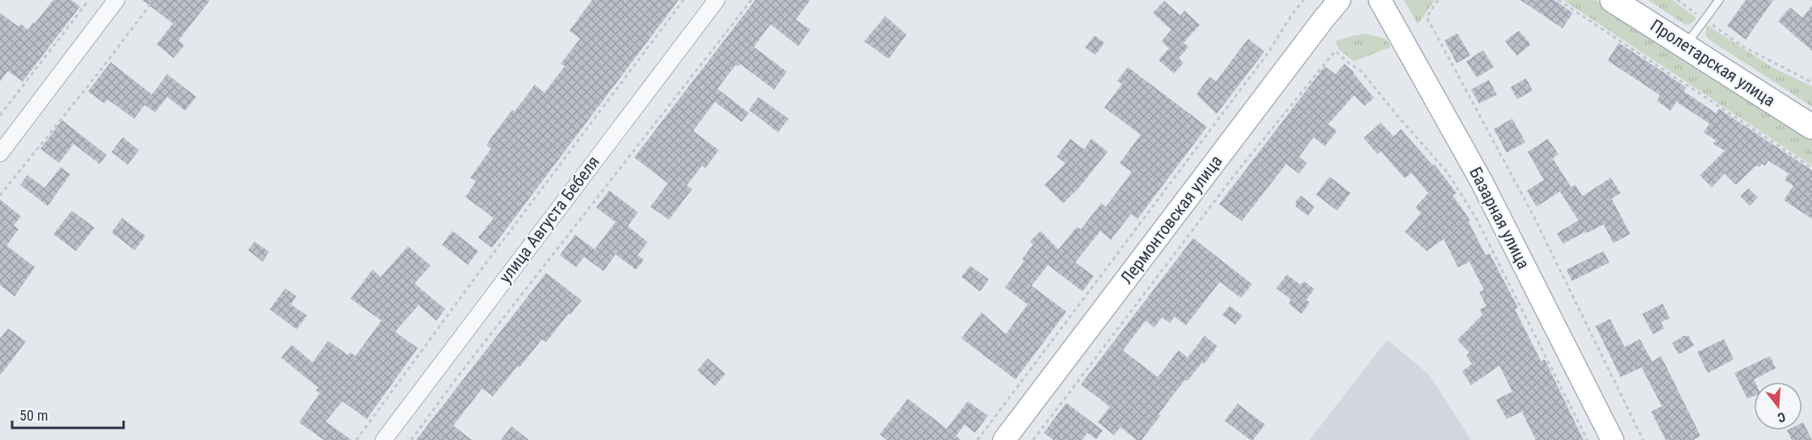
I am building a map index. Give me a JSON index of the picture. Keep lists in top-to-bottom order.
{
  "streets": {
    "main road": ["Пролетарская улица", "Базарная улица", "Лермонтовская улица"],
    "street": ["улица Августа Бебеля"]
  },
  "scale_bar": "50 m",
  "north": "bottom"
}
